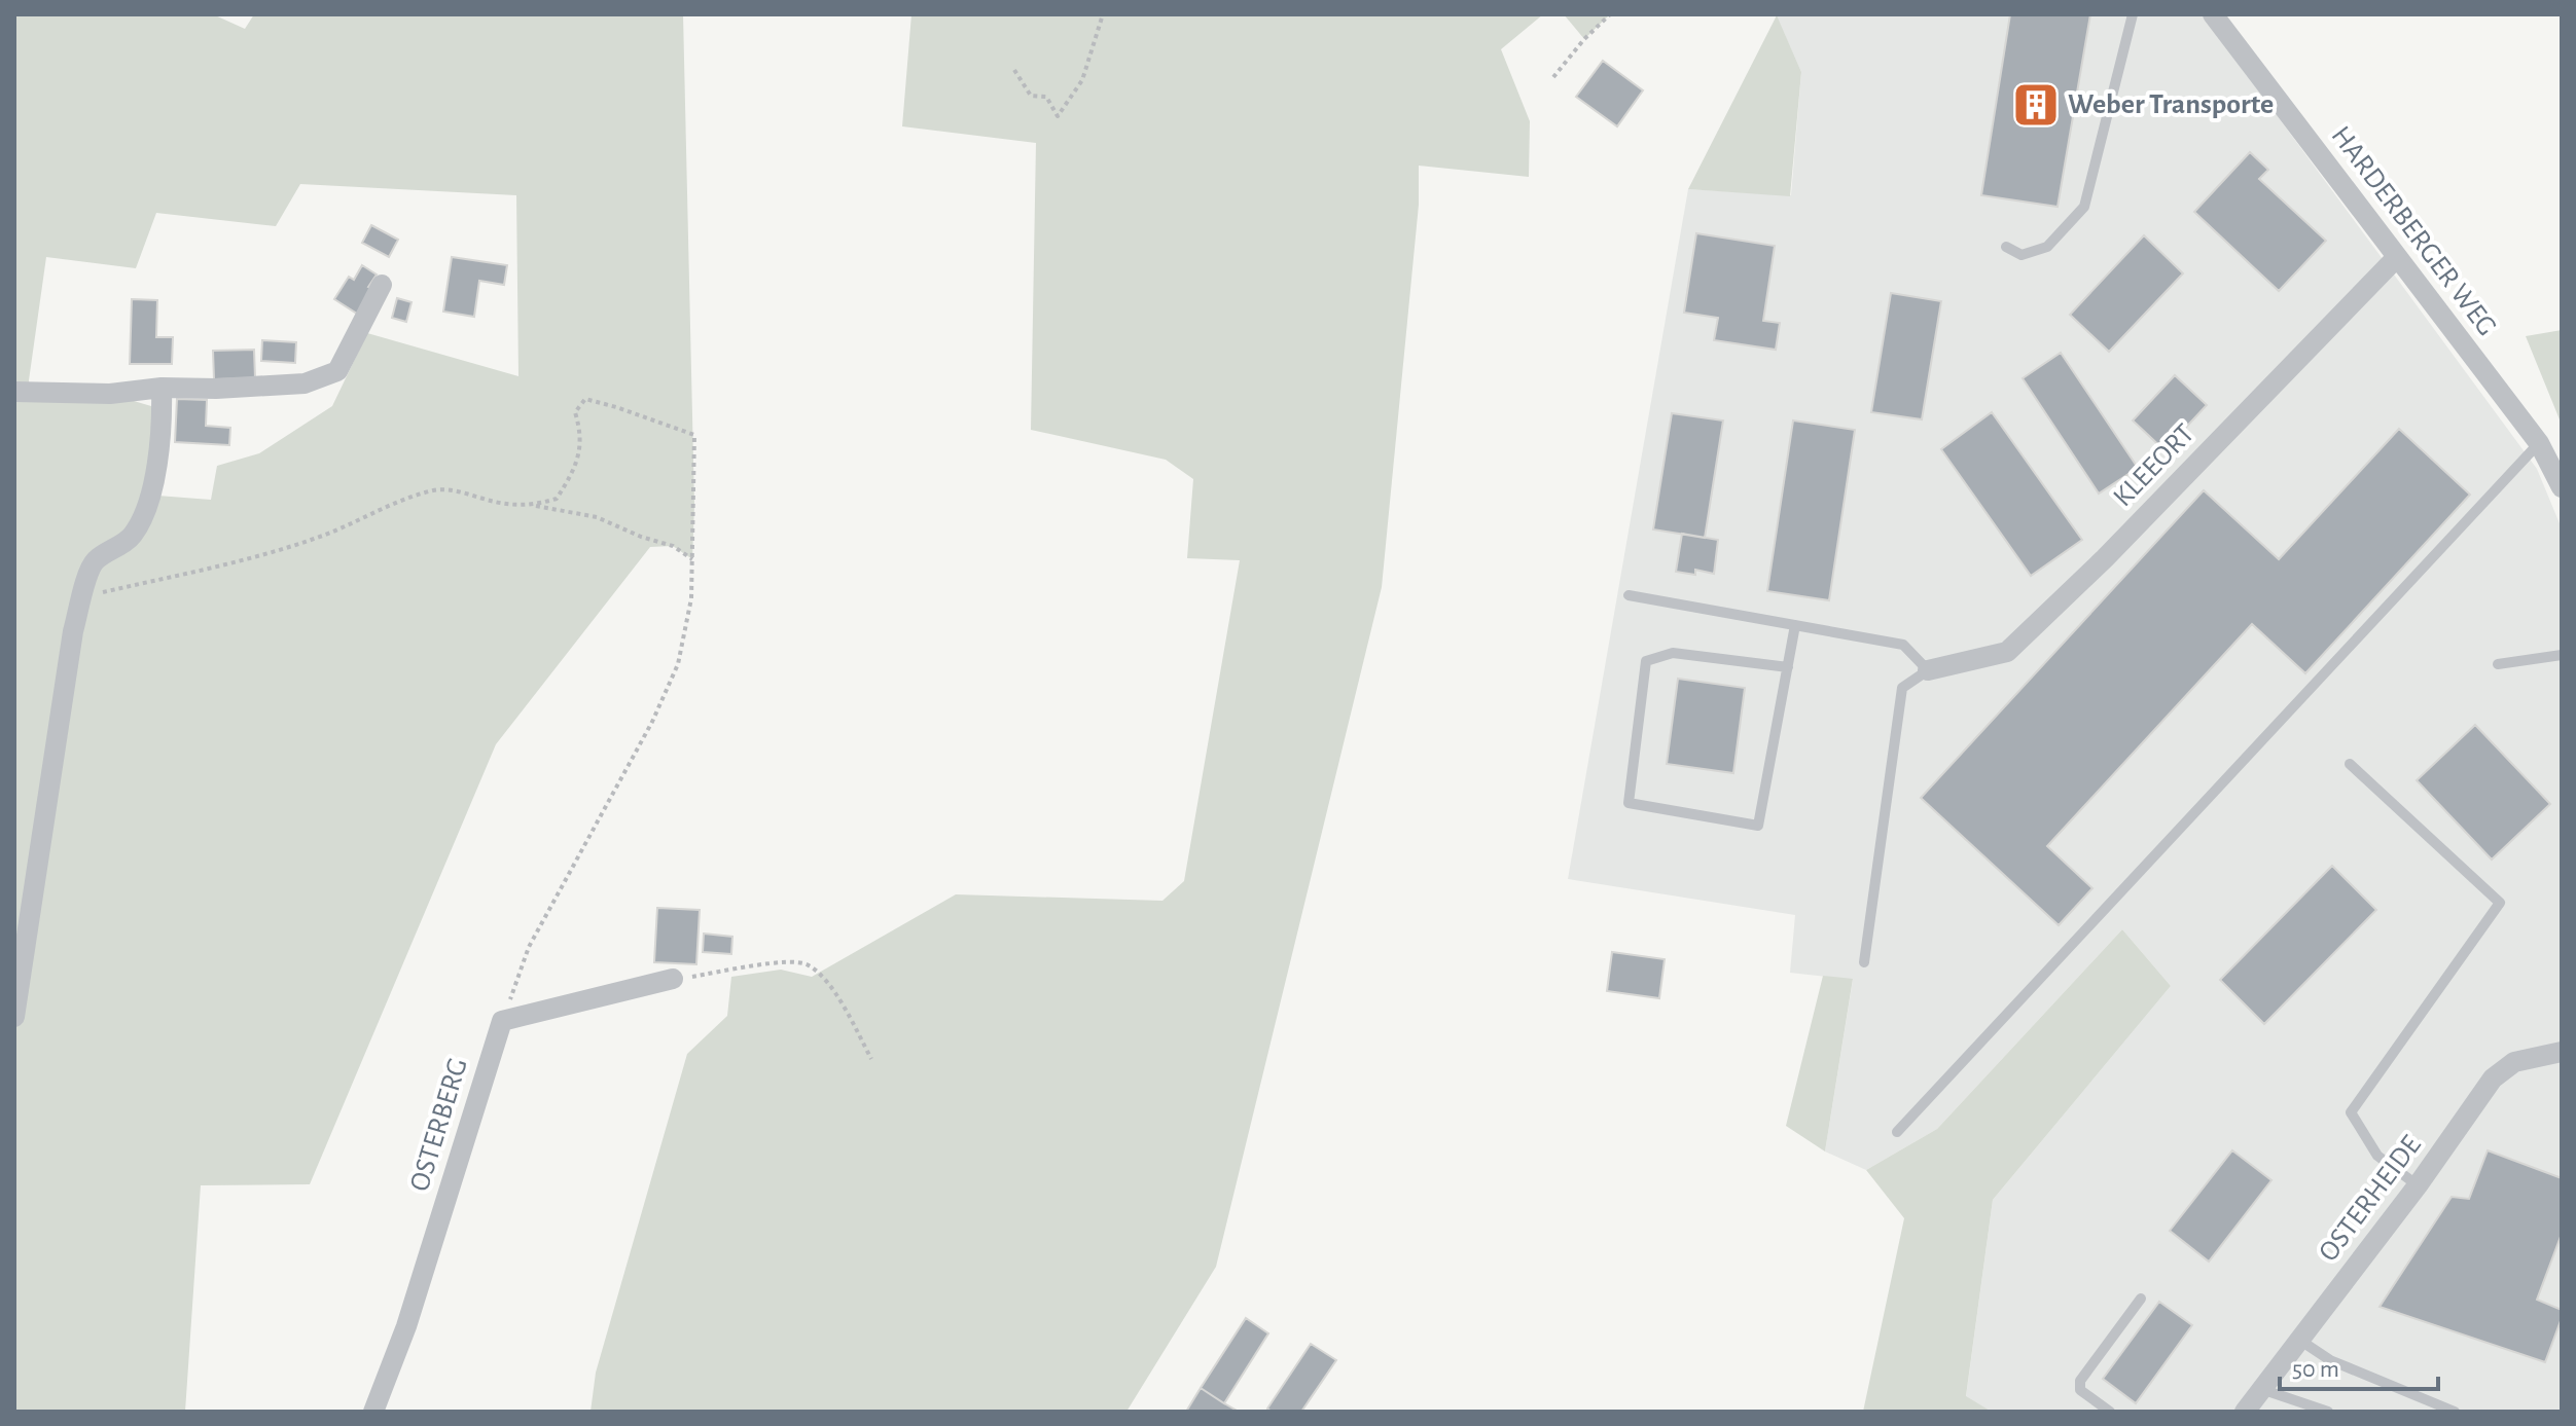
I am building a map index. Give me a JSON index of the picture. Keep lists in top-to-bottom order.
{
  "streets": {
    "street": [
      "HARDERBERGER WEG",
      "KLEEORT",
      "OSTERBERG",
      "OSTERHEIDE"
    ]
  },
  "crossings": [
    ["HARDERBERGER WEG", "KLEEORT"]
  ],
  "places": {
    "building": ["Weber Transporte"]
  },
  "scale_bar": "50 m"
}
